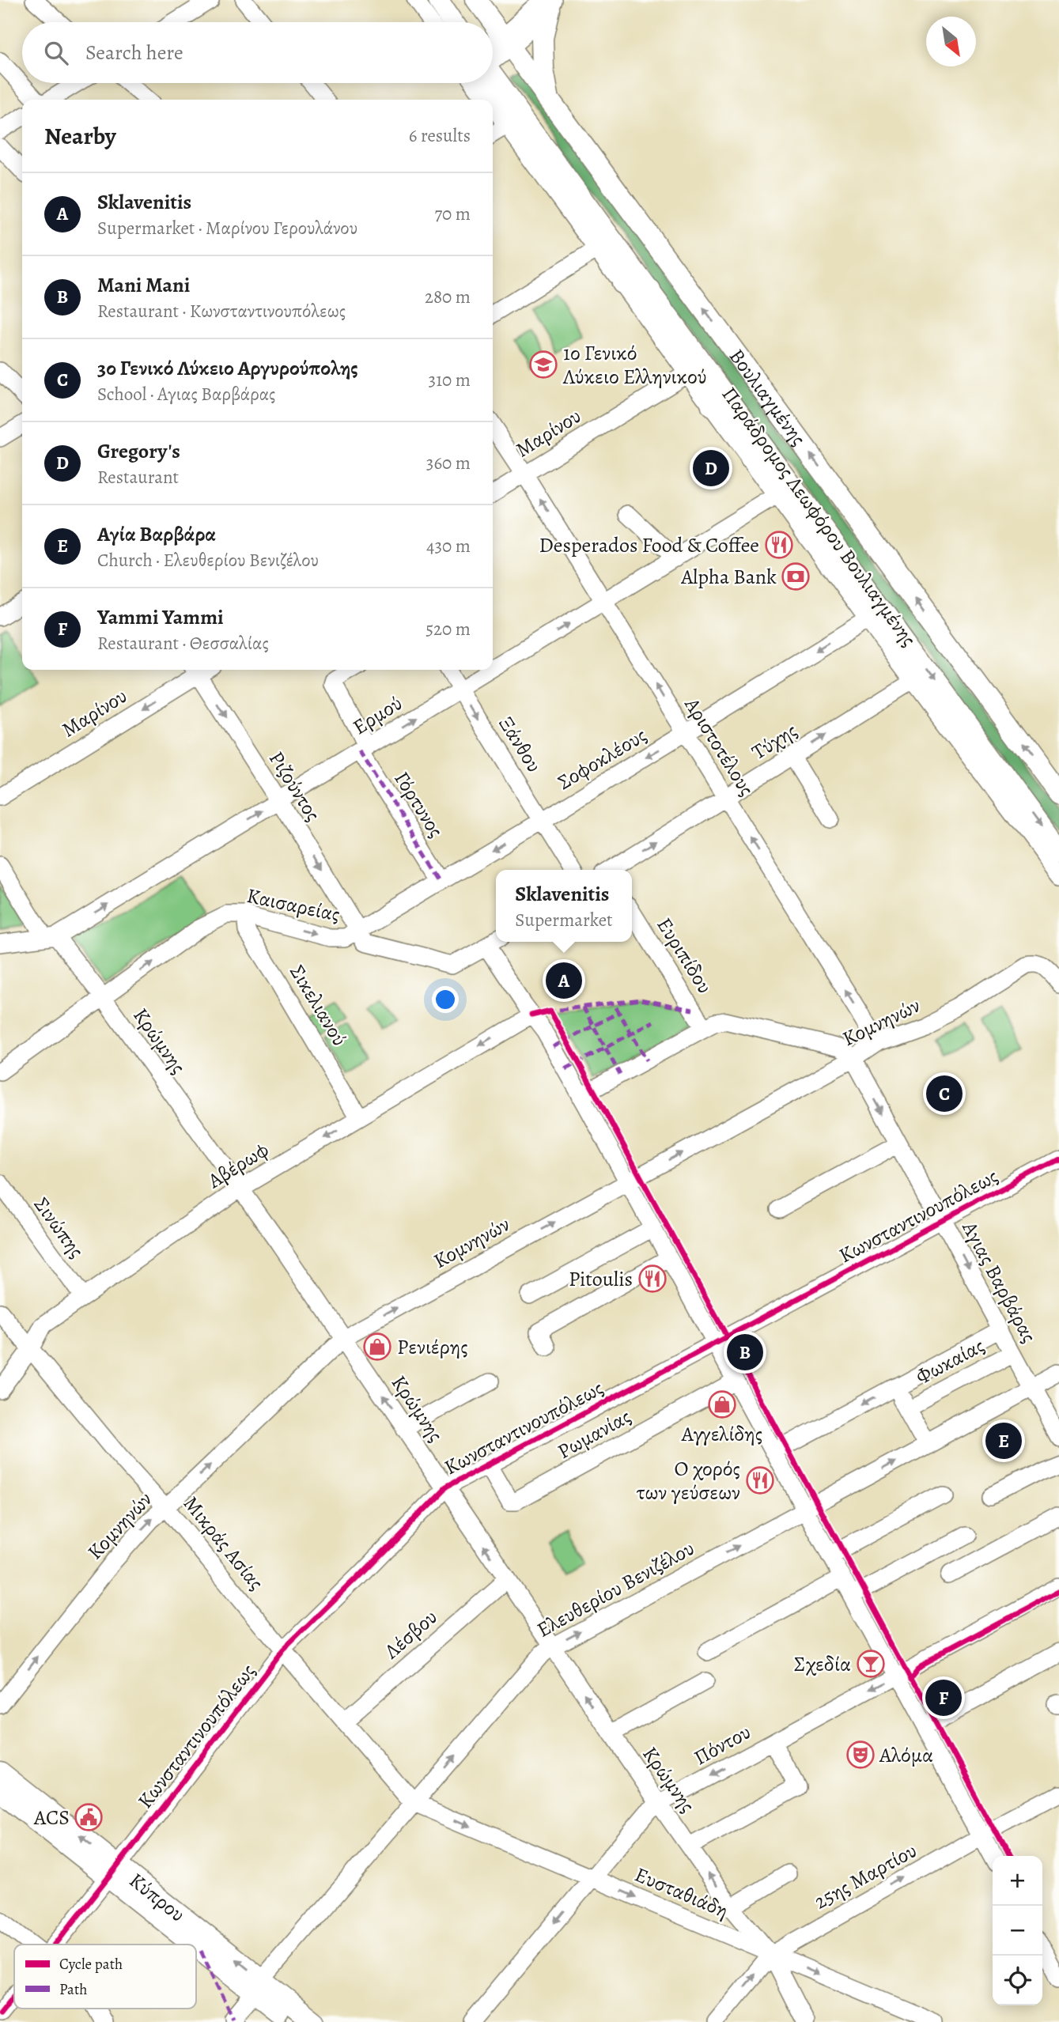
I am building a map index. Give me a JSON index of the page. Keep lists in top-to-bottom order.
{
  "streets": {
    "main road": ["Βουλιαγμένης", "Κύπρου"],
    "street": [
      "Μαρίνου",
      "Παράδρομος Λεωφόρου Βουλιαγμένης",
      "Ερμού",
      "Τύχης",
      "Ξάνθου",
      "Αριστοτέλους",
      "Σοφοκλέους",
      "Ριζούντος",
      "Γόρτυνος",
      "Καισαρείας",
      "Ευριπίδου",
      "Σικελιανού",
      "Κομνηνών",
      "Κρώμνης",
      "Αβέρωφ",
      "Κωνσταντινουπόλεως",
      "Σινώπης",
      "Αγιας Βαρβάρας",
      "Φωκαίας",
      "Ρωμανίας",
      "Μικράς Ασίας",
      "Ελευθερίου Βενιζέλου",
      "Λέσβου",
      "Πόντου",
      "25ης Μαρτίου",
      "Ευσταθιάδη"
    ]
  },
  "crossings": [
    ["Βουλιαγμένης", "Μαρίνου"],
    ["Μαρίνου", "Αριστοτέλους"],
    ["Παράδρομος Λεωφόρου Βουλιαγμένης", "Ερμού"],
    ["Παράδρομος Λεωφόρου Βουλιαγμένης", "Τύχης"],
    ["Παράδρομος Λεωφόρου Βουλιαγμένης", "Σοφοκλέους"],
    ["Ερμού", "Ξάνθου"],
    ["Ερμού", "Αριστοτέλους"],
    ["Ερμού", "Ριζούντος"],
    ["Ερμού", "Γόρτυνος"],
    ["Ερμού", "Κρώμνης"],
    ["Τύχης", "Αριστοτέλους"],
    ["Ξάνθου", "Σοφοκλέους"],
    ["Αριστοτέλους", "Σοφοκλέους"],
    ["Αριστοτέλους", "Κομνηνών"],
    ["Σοφοκλέους", "Ριζούντος"],
    ["Σοφοκλέους", "Γόρτυνος"],
    ["Σοφοκλέους", "Καισαρείας"],
    ["Ριζούντος", "Καισαρείας"],
    ["Καισαρείας", "Σικελιανού"],
    ["Καισαρείας", "Κρώμνης"],
    ["Σικελιανού", "Αβέρωφ"],
    ["Κομνηνών", "Κρώμνης"],
    ["Κομνηνών", "Αγιας Βαρβάρας"],
    ["Κομνηνών", "Μικράς Ασίας"],
    ["Κρώμνης", "Αβέρωφ"],
    ["Κρώμνης", "Κωνσταντινουπόλεως"],
    ["Κρώμνης", "Ελευθερίου Βενιζέλου"],
    ["Κρώμνης", "Λέσβου"],
    ["Κρώμνης", "Πόντου"],
    ["Κρώμνης", "25ης Μαρτίου"],
    ["Κρώμνης", "Ευσταθιάδη"],
    ["Αβέρωφ", "Σινώπης"],
    ["Αβέρωφ", "Μικράς Ασίας"],
    ["Κωνσταντινουπόλεως", "Αγιας Βαρβάρας"],
    ["Κωνσταντινουπόλεως", "Ρωμανίας"],
    ["Κωνσταντινουπόλεως", "Μικράς Ασίας"],
    ["Κωνσταντινουπόλεως", "Κύπρου"],
    ["Αγιας Βαρβάρας", "Φωκαίας"],
    ["Αγιας Βαρβάρας", "Ελευθερίου Βενιζέλου"],
    ["Φωκαίας", "Ελευθερίου Βενιζέλου"],
    ["Μικράς Ασίας", "Ελευθερίου Βενιζέλου"],
    ["Μικράς Ασίας", "Λέσβου"],
    ["Μικράς Ασίας", "Ευσταθιάδη"],
    ["Ελευθερίου Βενιζέλου", "Ευσταθιάδη"],
    ["Ελευθερίου Βενιζέλου", "Κύπρου"],
    ["Πόντου", "Ευσταθιάδη"],
    ["25ης Μαρτίου", "Ευσταθιάδη"]
  ],
  "one_way": [
    "Μαρίνου",
    "Ερμού",
    "Τύχης",
    "Ξάνθου",
    "Αριστοτέλους",
    "Σοφοκλέους",
    "Ριζούντος",
    "Καισαρείας",
    "Αβέρωφ",
    "Αγιας Βαρβάρας",
    "25ης Μαρτίου",
    "Ευσταθιάδη"
  ],
  "places": {
    "school or university": ["1ο Γενικό Λύκειο Ελληνικού"],
    "restaurant": ["Desperados Food & Coffee", "Pitoulis", "Ο χορός των γεύσεων"],
    "bank": ["Alpha Bank"],
    "shop": ["Ρενιέρης", "Αγγελίδης"],
    "bar": ["Σχεδία"],
    "theatre": ["Αλόμα"],
    "public building": ["ACS"]
  },
  "legend": ["Cycle path", "Path"],
  "north": "bottom right",
  "page": {
    "search": "Search here",
    "heading": ["Nearby", "6 results"],
    "list": [
      {
        "mark": "A",
        "name": "Sklavenitis",
        "note": "Supermarket · Μαρίνου Γερουλάνου",
        "value": "70 m"
      },
      {
        "mark": "B",
        "name": "Mani Mani",
        "note": "Restaurant · Κωνσταντινουπόλεως",
        "value": "280 m"
      },
      {
        "mark": "C",
        "name": "3ο Γενικό Λύκειο Αργυρούπολης",
        "note": "School · Αγιας Βαρβάρας",
        "value": "310 m"
      },
      {
        "mark": "D",
        "name": "Gregory's",
        "note": "Restaurant",
        "value": "360 m"
      },
      {
        "mark": "E",
        "name": "Αγία Βαρβάρα",
        "note": "Church · Ελευθερίου Βενιζέλου",
        "value": "430 m"
      },
      {
        "mark": "F",
        "name": "Yammi Yammi",
        "note": "Restaurant · Θεσσαλίας",
        "value": "520 m"
      }
    ],
    "pins": [
      "D",
      "A",
      "C",
      "B",
      "E",
      "F"
    ],
    "popup": ["Sklavenitis", "Supermarket"],
    "map_buttons": ["+", "−"]
  }
}
